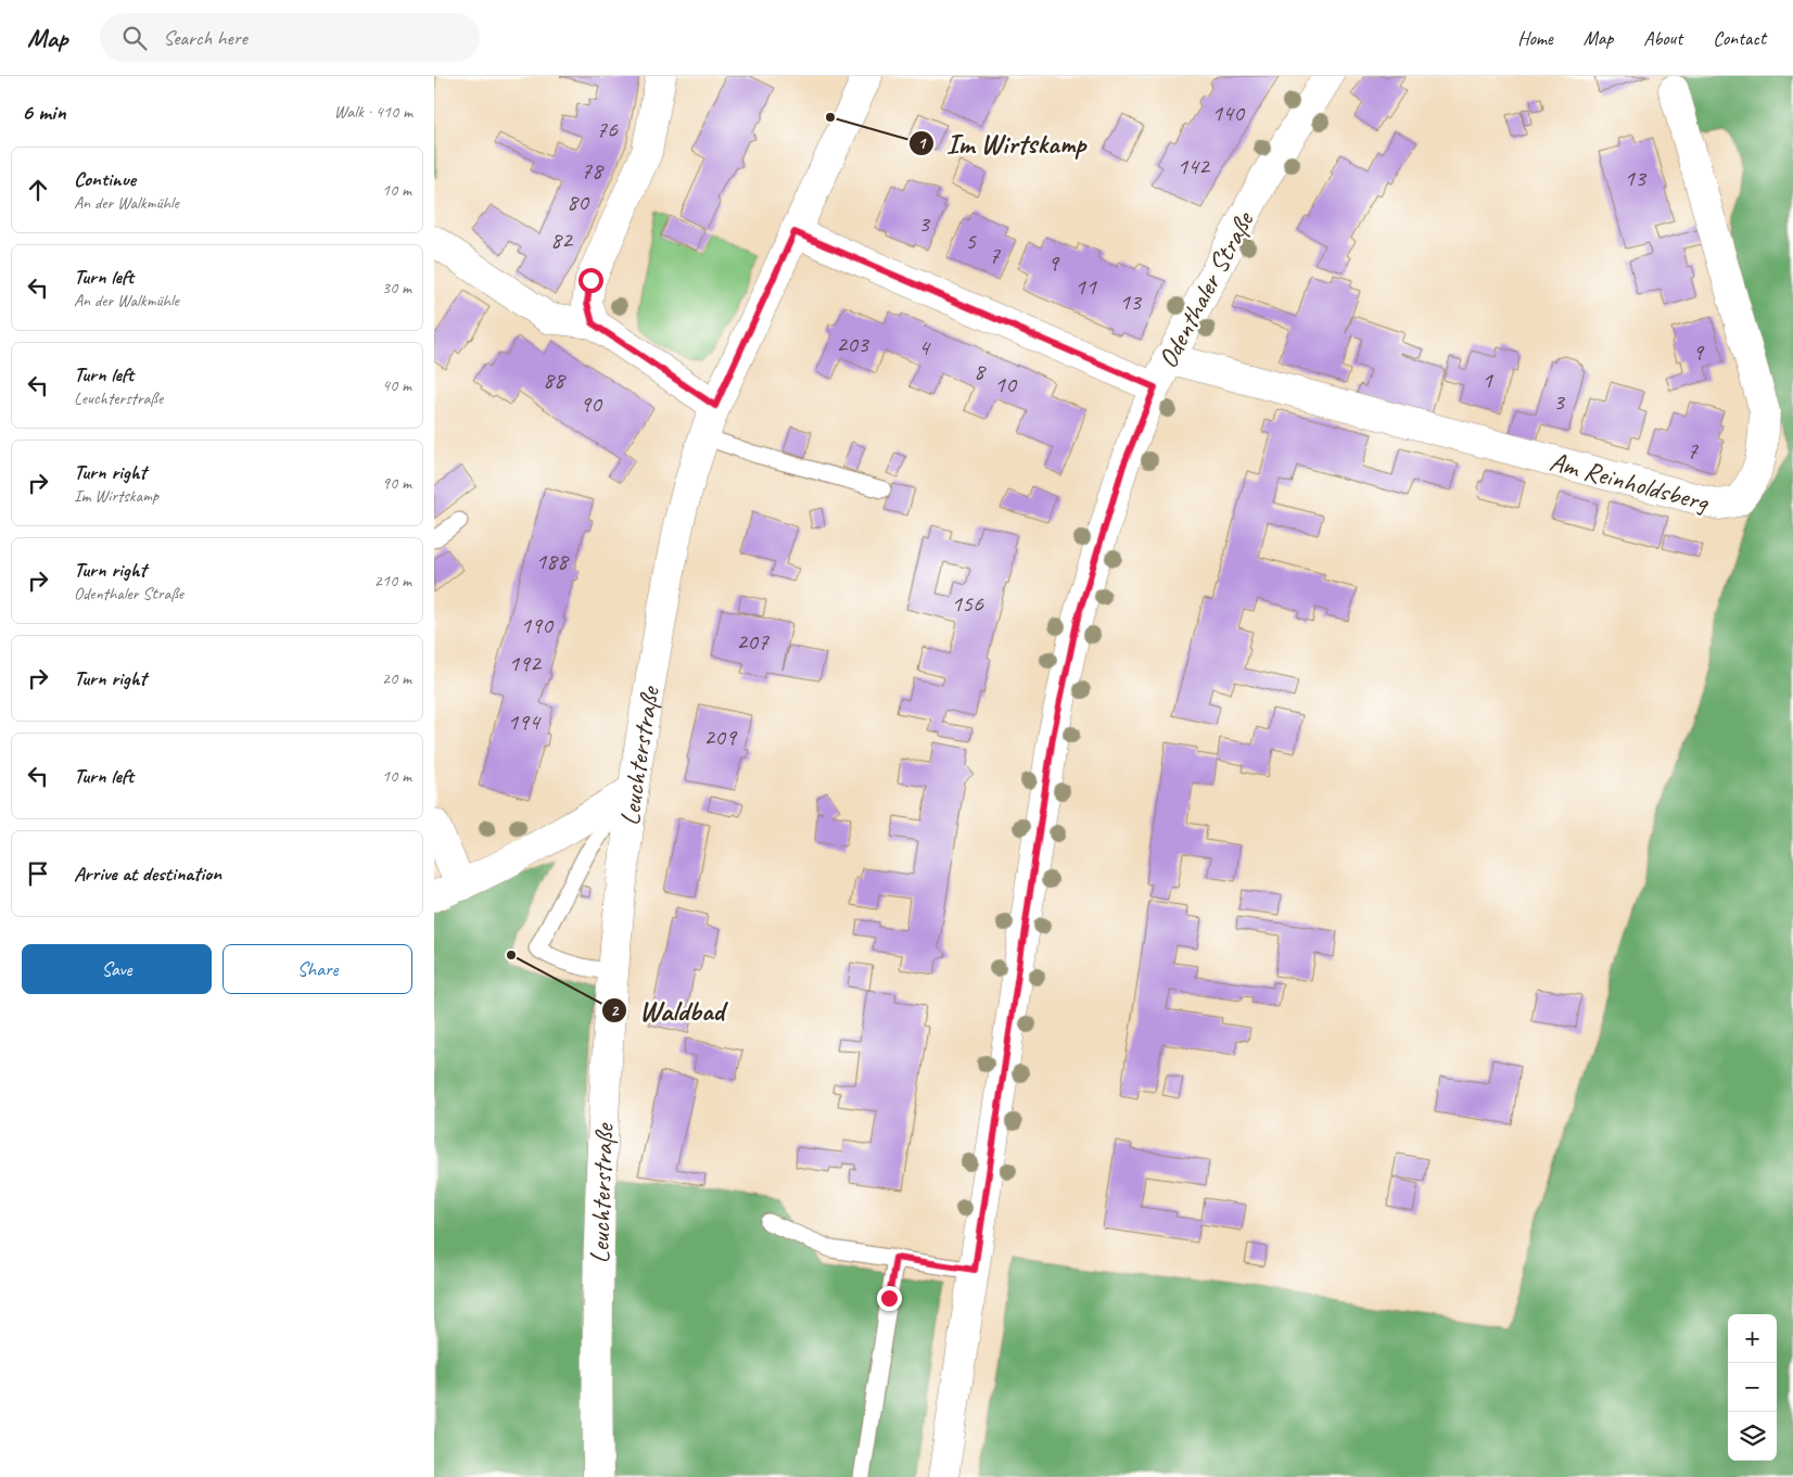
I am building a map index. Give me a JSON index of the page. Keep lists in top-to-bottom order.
{
  "streets": {
    "street": ["Odenthaler Straße", "Am Reinholdsberg", "Leuchterstraße"]
  },
  "crossings": [
    ["Odenthaler Straße", "Am Reinholdsberg"]
  ],
  "places": ["Im Wirtskamp", "Waldbad"],
  "house_numbers": [
    "140",
    "76",
    "142",
    "78",
    "13",
    "80",
    "3",
    "82",
    "5",
    "7",
    "9",
    "11",
    "13",
    "203",
    "4",
    "9",
    "8",
    "88",
    "1",
    "10",
    "3",
    "90",
    "7",
    "188",
    "156",
    "190",
    "207",
    "192",
    "194",
    "209"
  ],
  "page": {
    "header": "Map",
    "search": "Search here",
    "nav": [
      "Home",
      "Map",
      "About",
      "Contact"
    ],
    "heading": ["6 min", "Walk · 410 m"],
    "list": [
      ["Continue", "An der Walkmühle", "10 m"],
      ["Turn left", "An der Walkmühle", "30 m"],
      ["Turn left", "Leuchterstraße", "40 m"],
      ["Turn right", "Im Wirtskamp", "90 m"],
      ["Turn right", "Odenthaler Straße", "210 m"],
      ["Turn right", "20 m"],
      ["Turn left", "10 m"],
      "Arrive at destination"
    ],
    "buttons": ["Save", "Share"],
    "map_buttons": ["+", "−"]
  }
}
